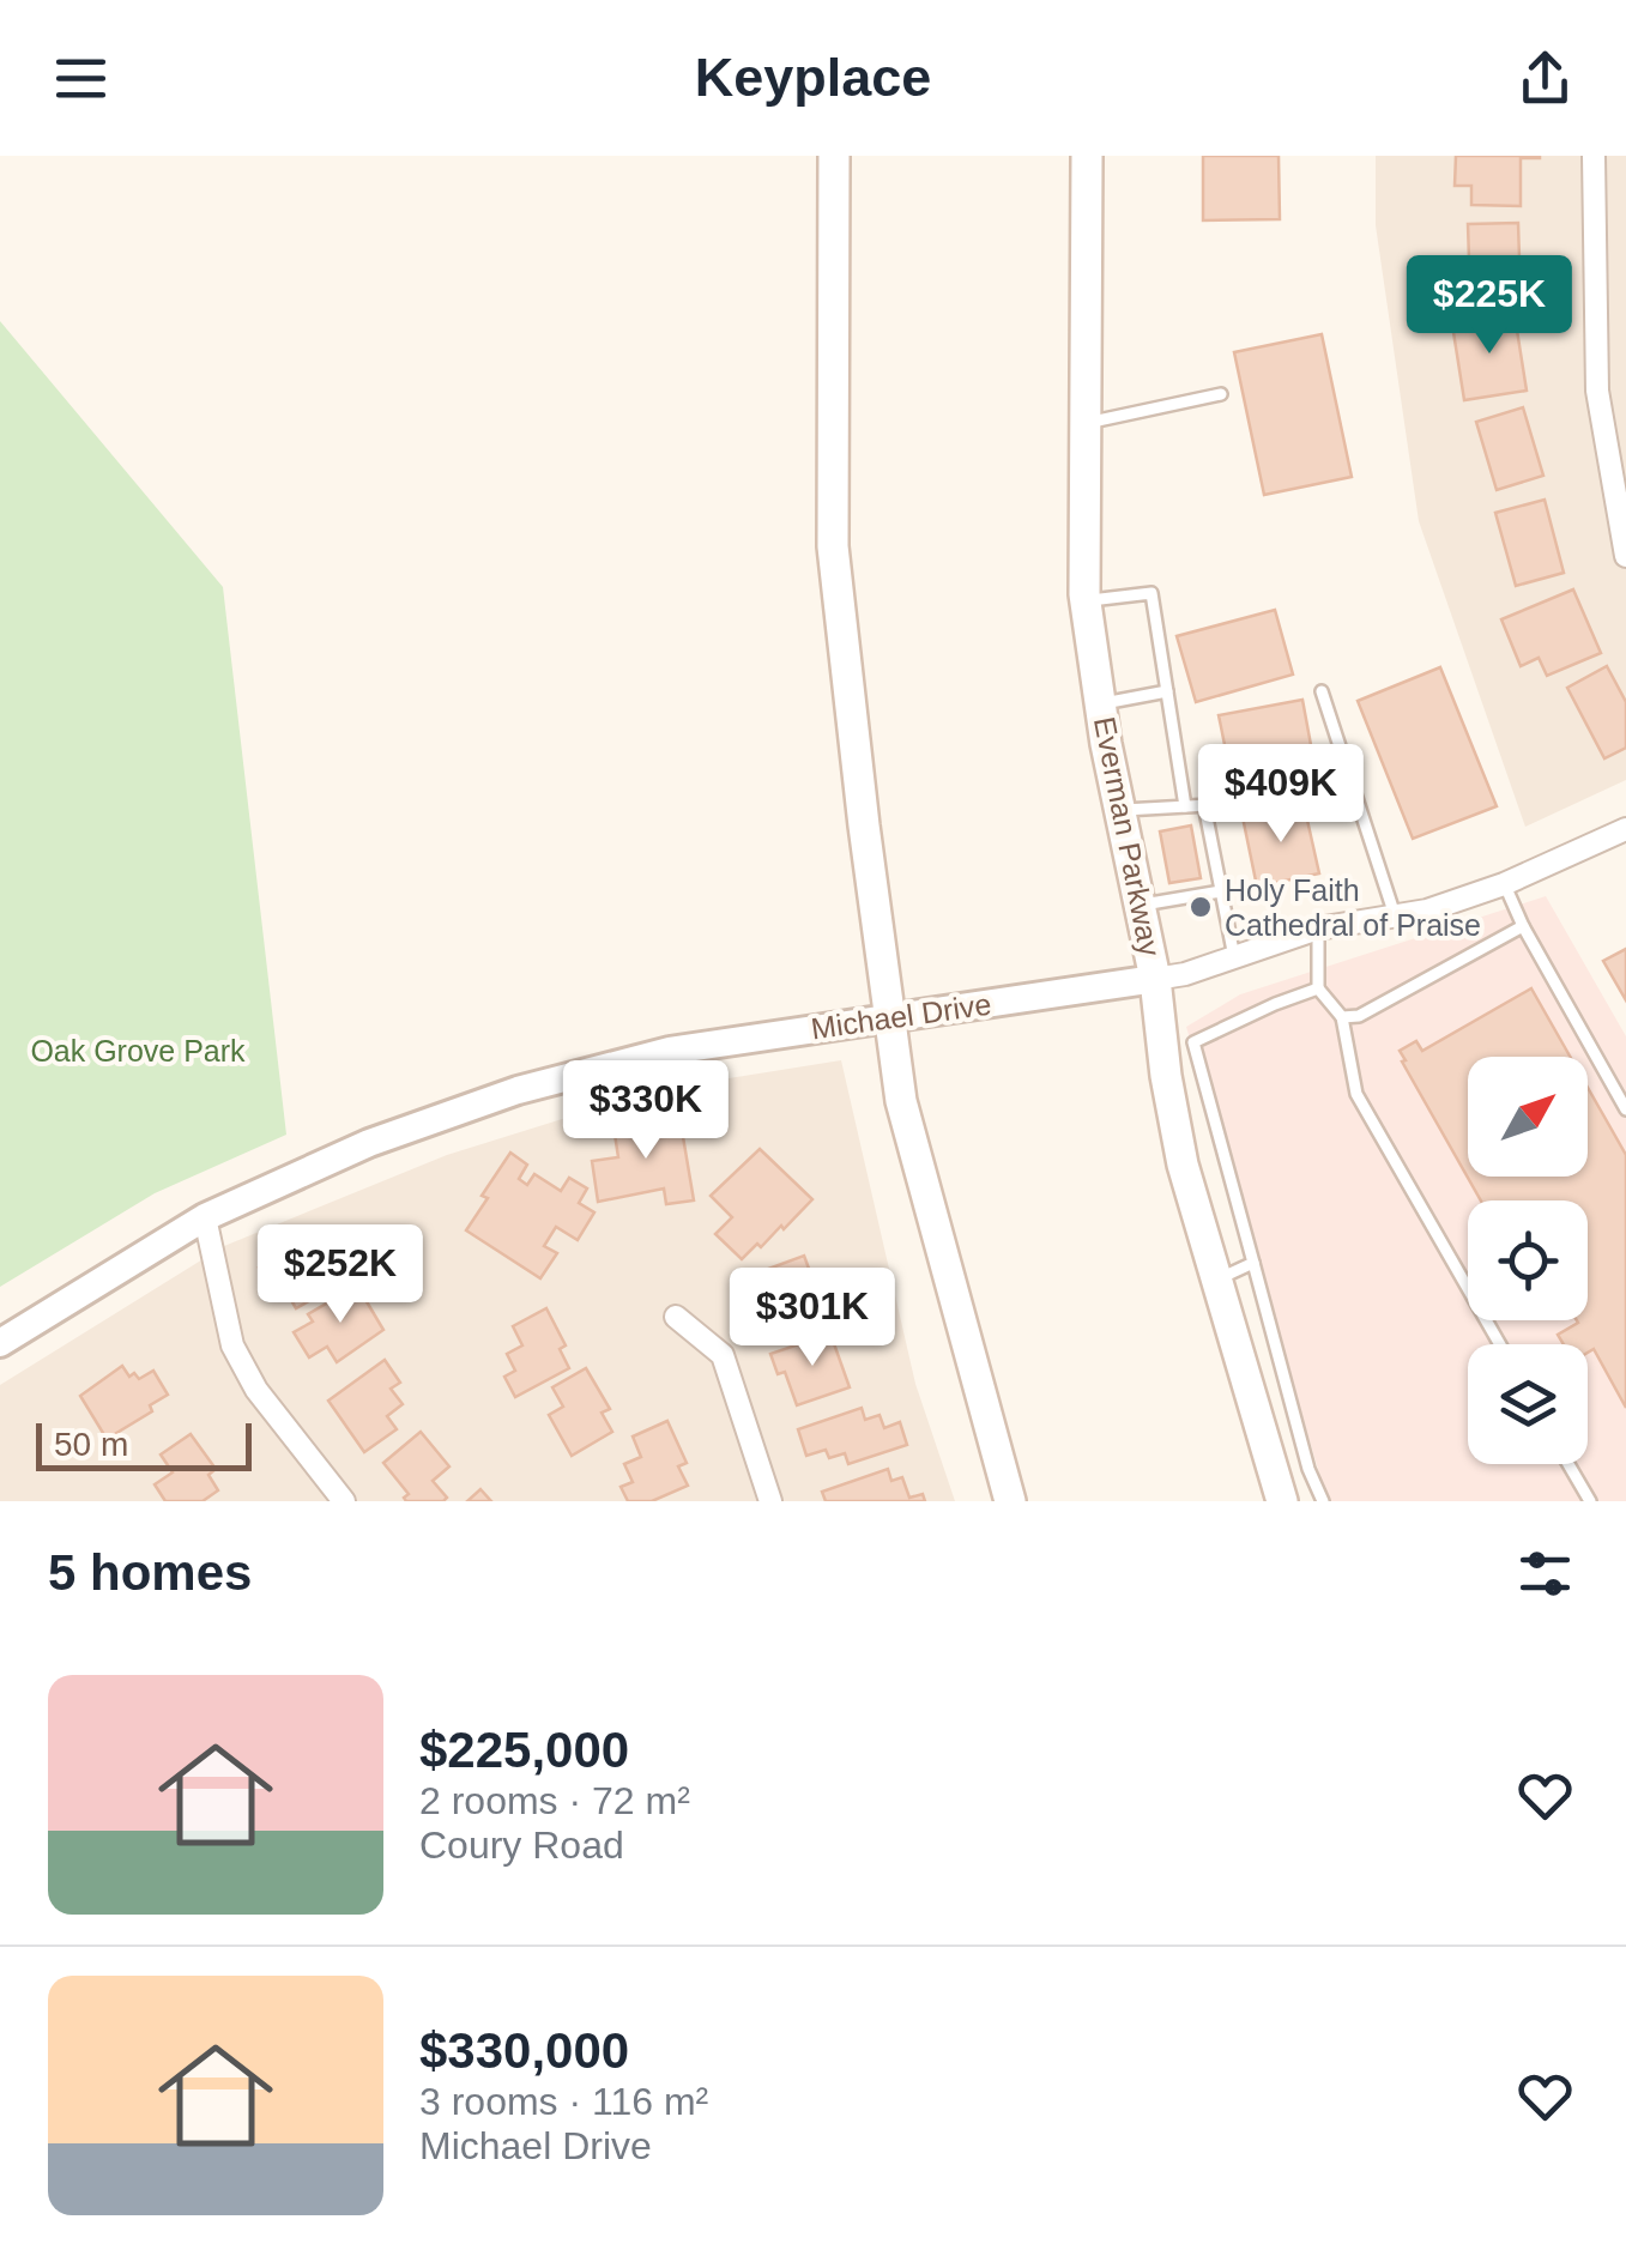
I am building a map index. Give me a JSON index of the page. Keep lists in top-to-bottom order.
{
  "streets": {
    "main road": ["Everman Parkway"],
    "street": ["Michael Drive"]
  },
  "crossings": [
    ["Everman Parkway", "Michael Drive"]
  ],
  "parks": ["Oak Grove Park"],
  "places": ["Holy Faith Cathedral of Praise"],
  "scale_bar": "50 m",
  "north": "top right",
  "page": {
    "header": "Keyplace",
    "price": [
      "$225K",
      "$409K",
      "$330K",
      "$252K",
      "$301K"
    ],
    "scale": "50 m",
    "heading": "5 homes",
    "list": [
      {
        "name": "$225,000",
        "note": "2 rooms · 72 m² · Coury Road"
      },
      {
        "name": "$330,000",
        "note": "3 rooms · 116 m² · Michael Drive"
      }
    ]
  }
}
